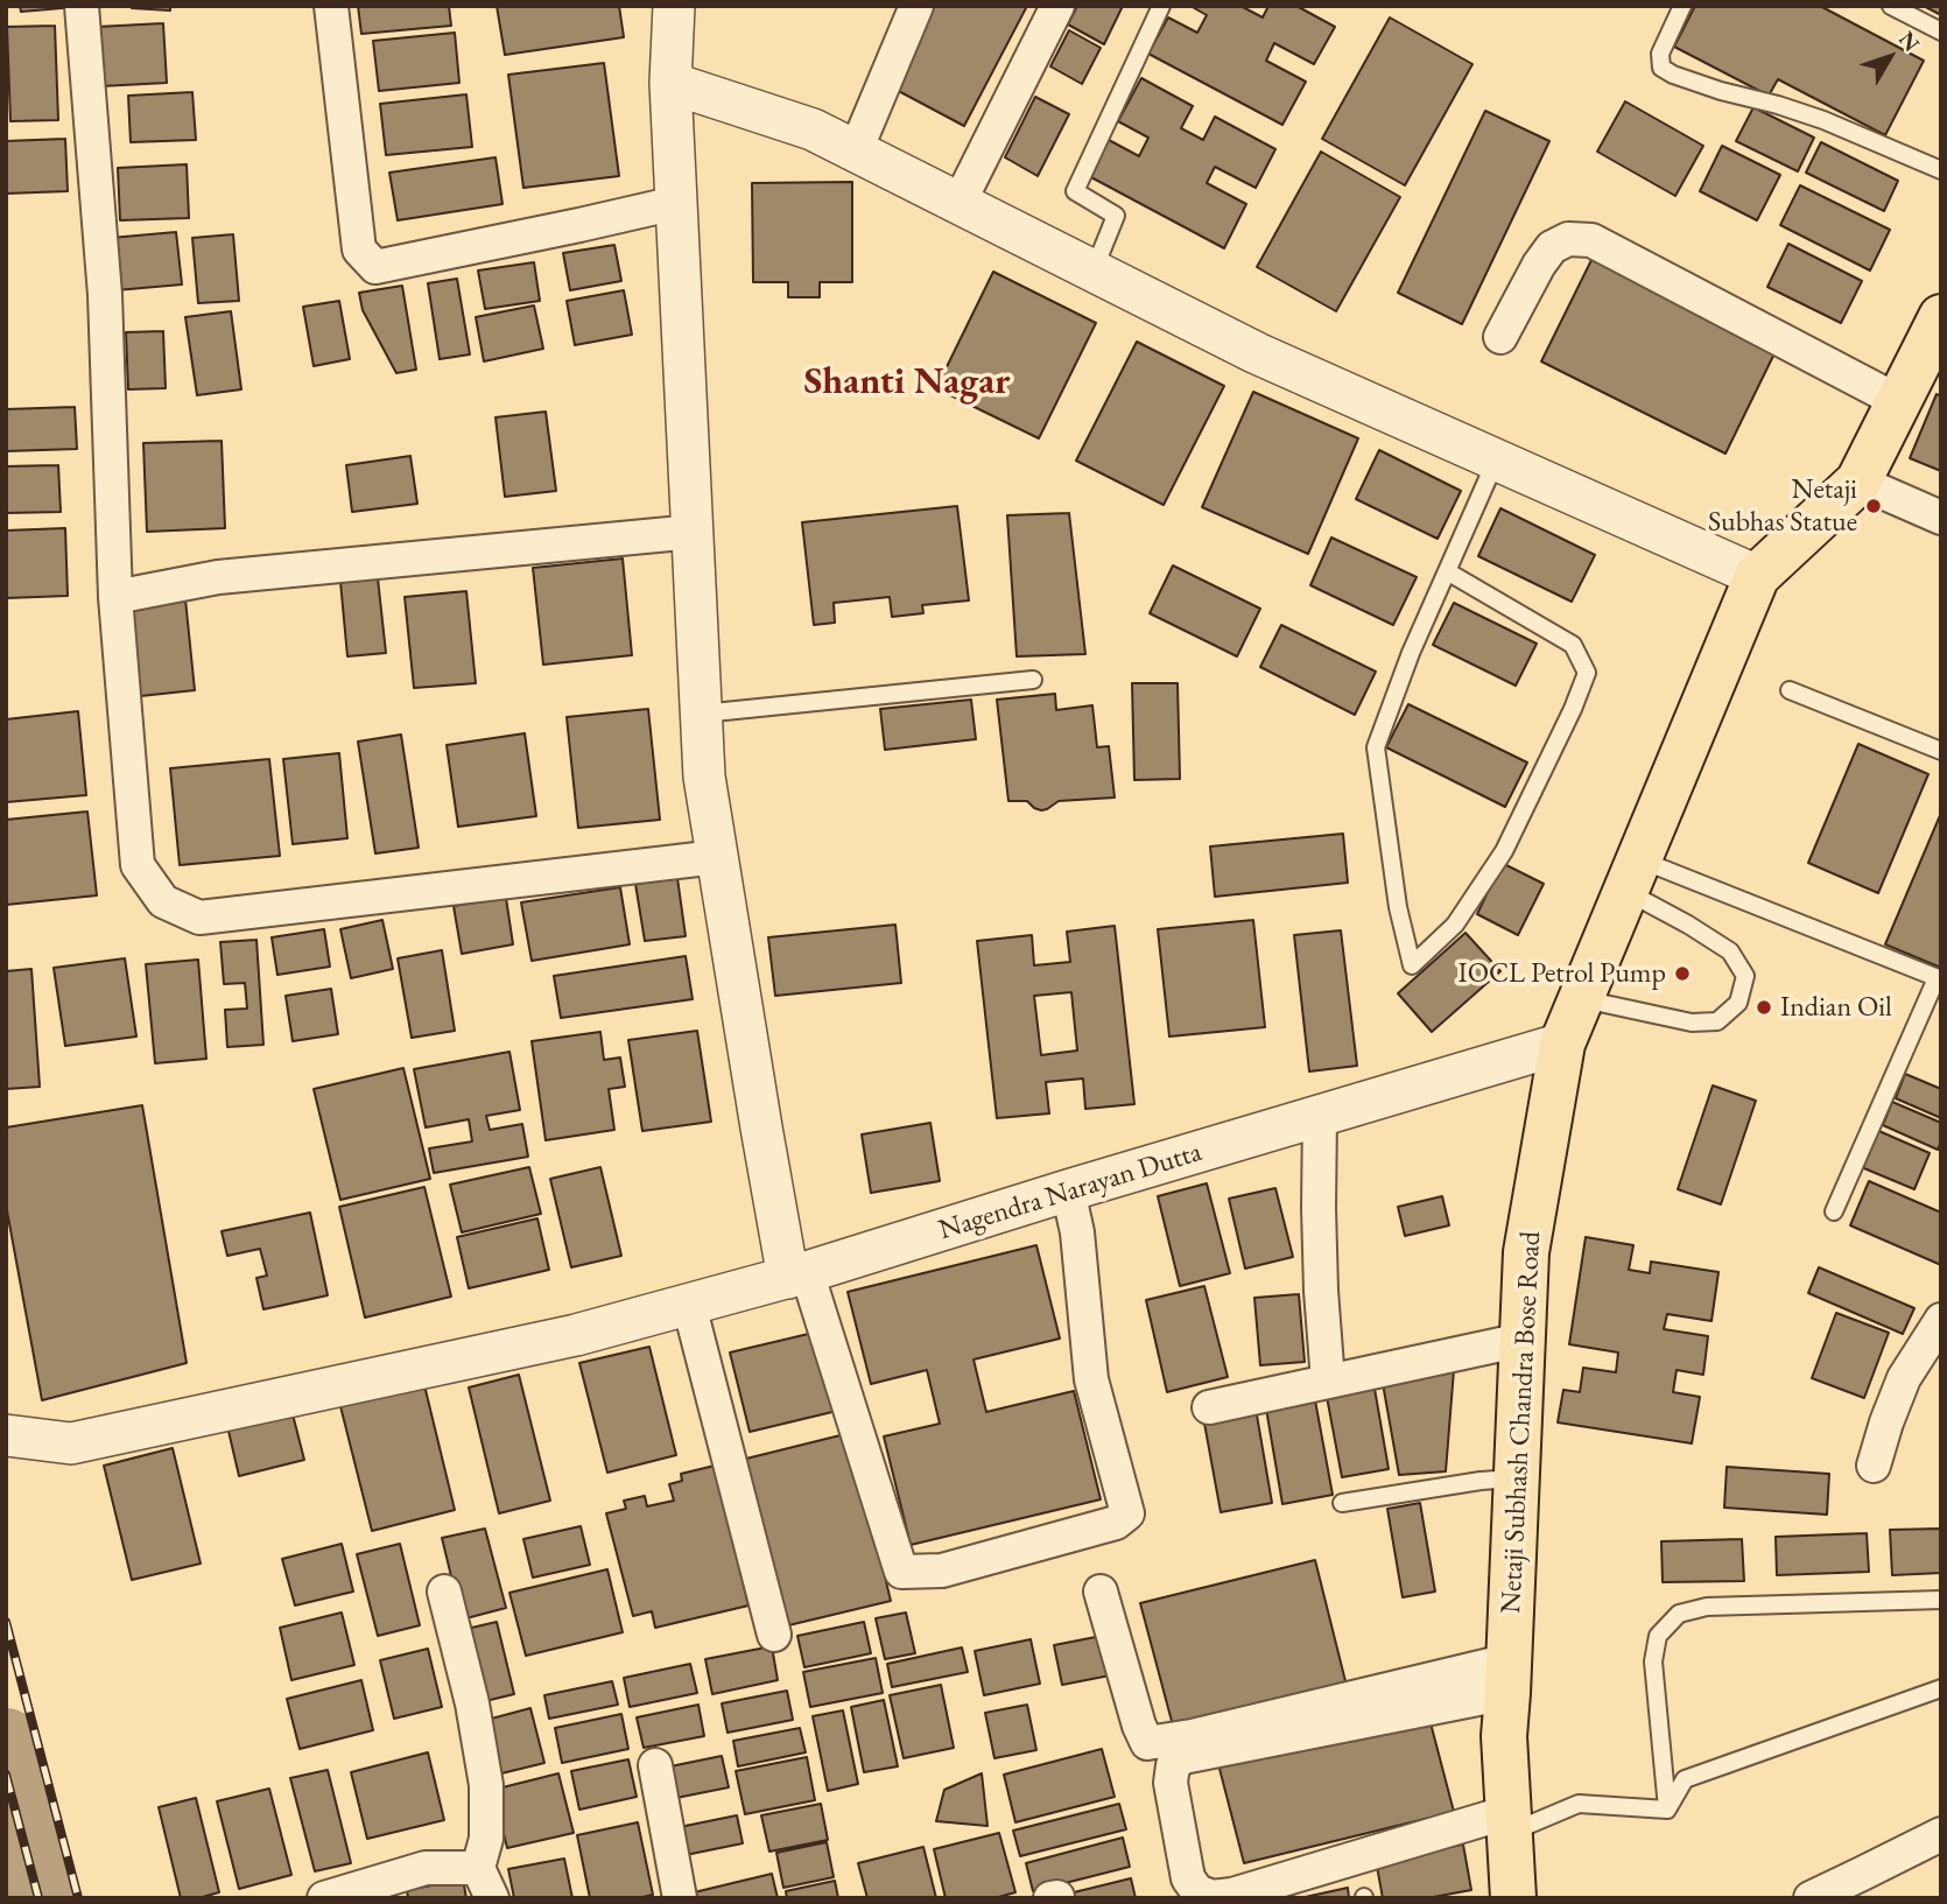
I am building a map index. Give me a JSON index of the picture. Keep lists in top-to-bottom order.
{
  "streets": {
    "main road": ["Netaji Subhash Chandra Bose Road"],
    "street": ["Nagendra Narayan Dutta"]
  },
  "crossings": [
    ["Nagendra Narayan Dutta", "Netaji Subhash Chandra Bose Road"]
  ],
  "districts": ["Shanti Nagar"],
  "places": ["Netaji Subhas Statue", "IOCL Petrol Pump", "Indian Oil"],
  "north": "top right"
}
